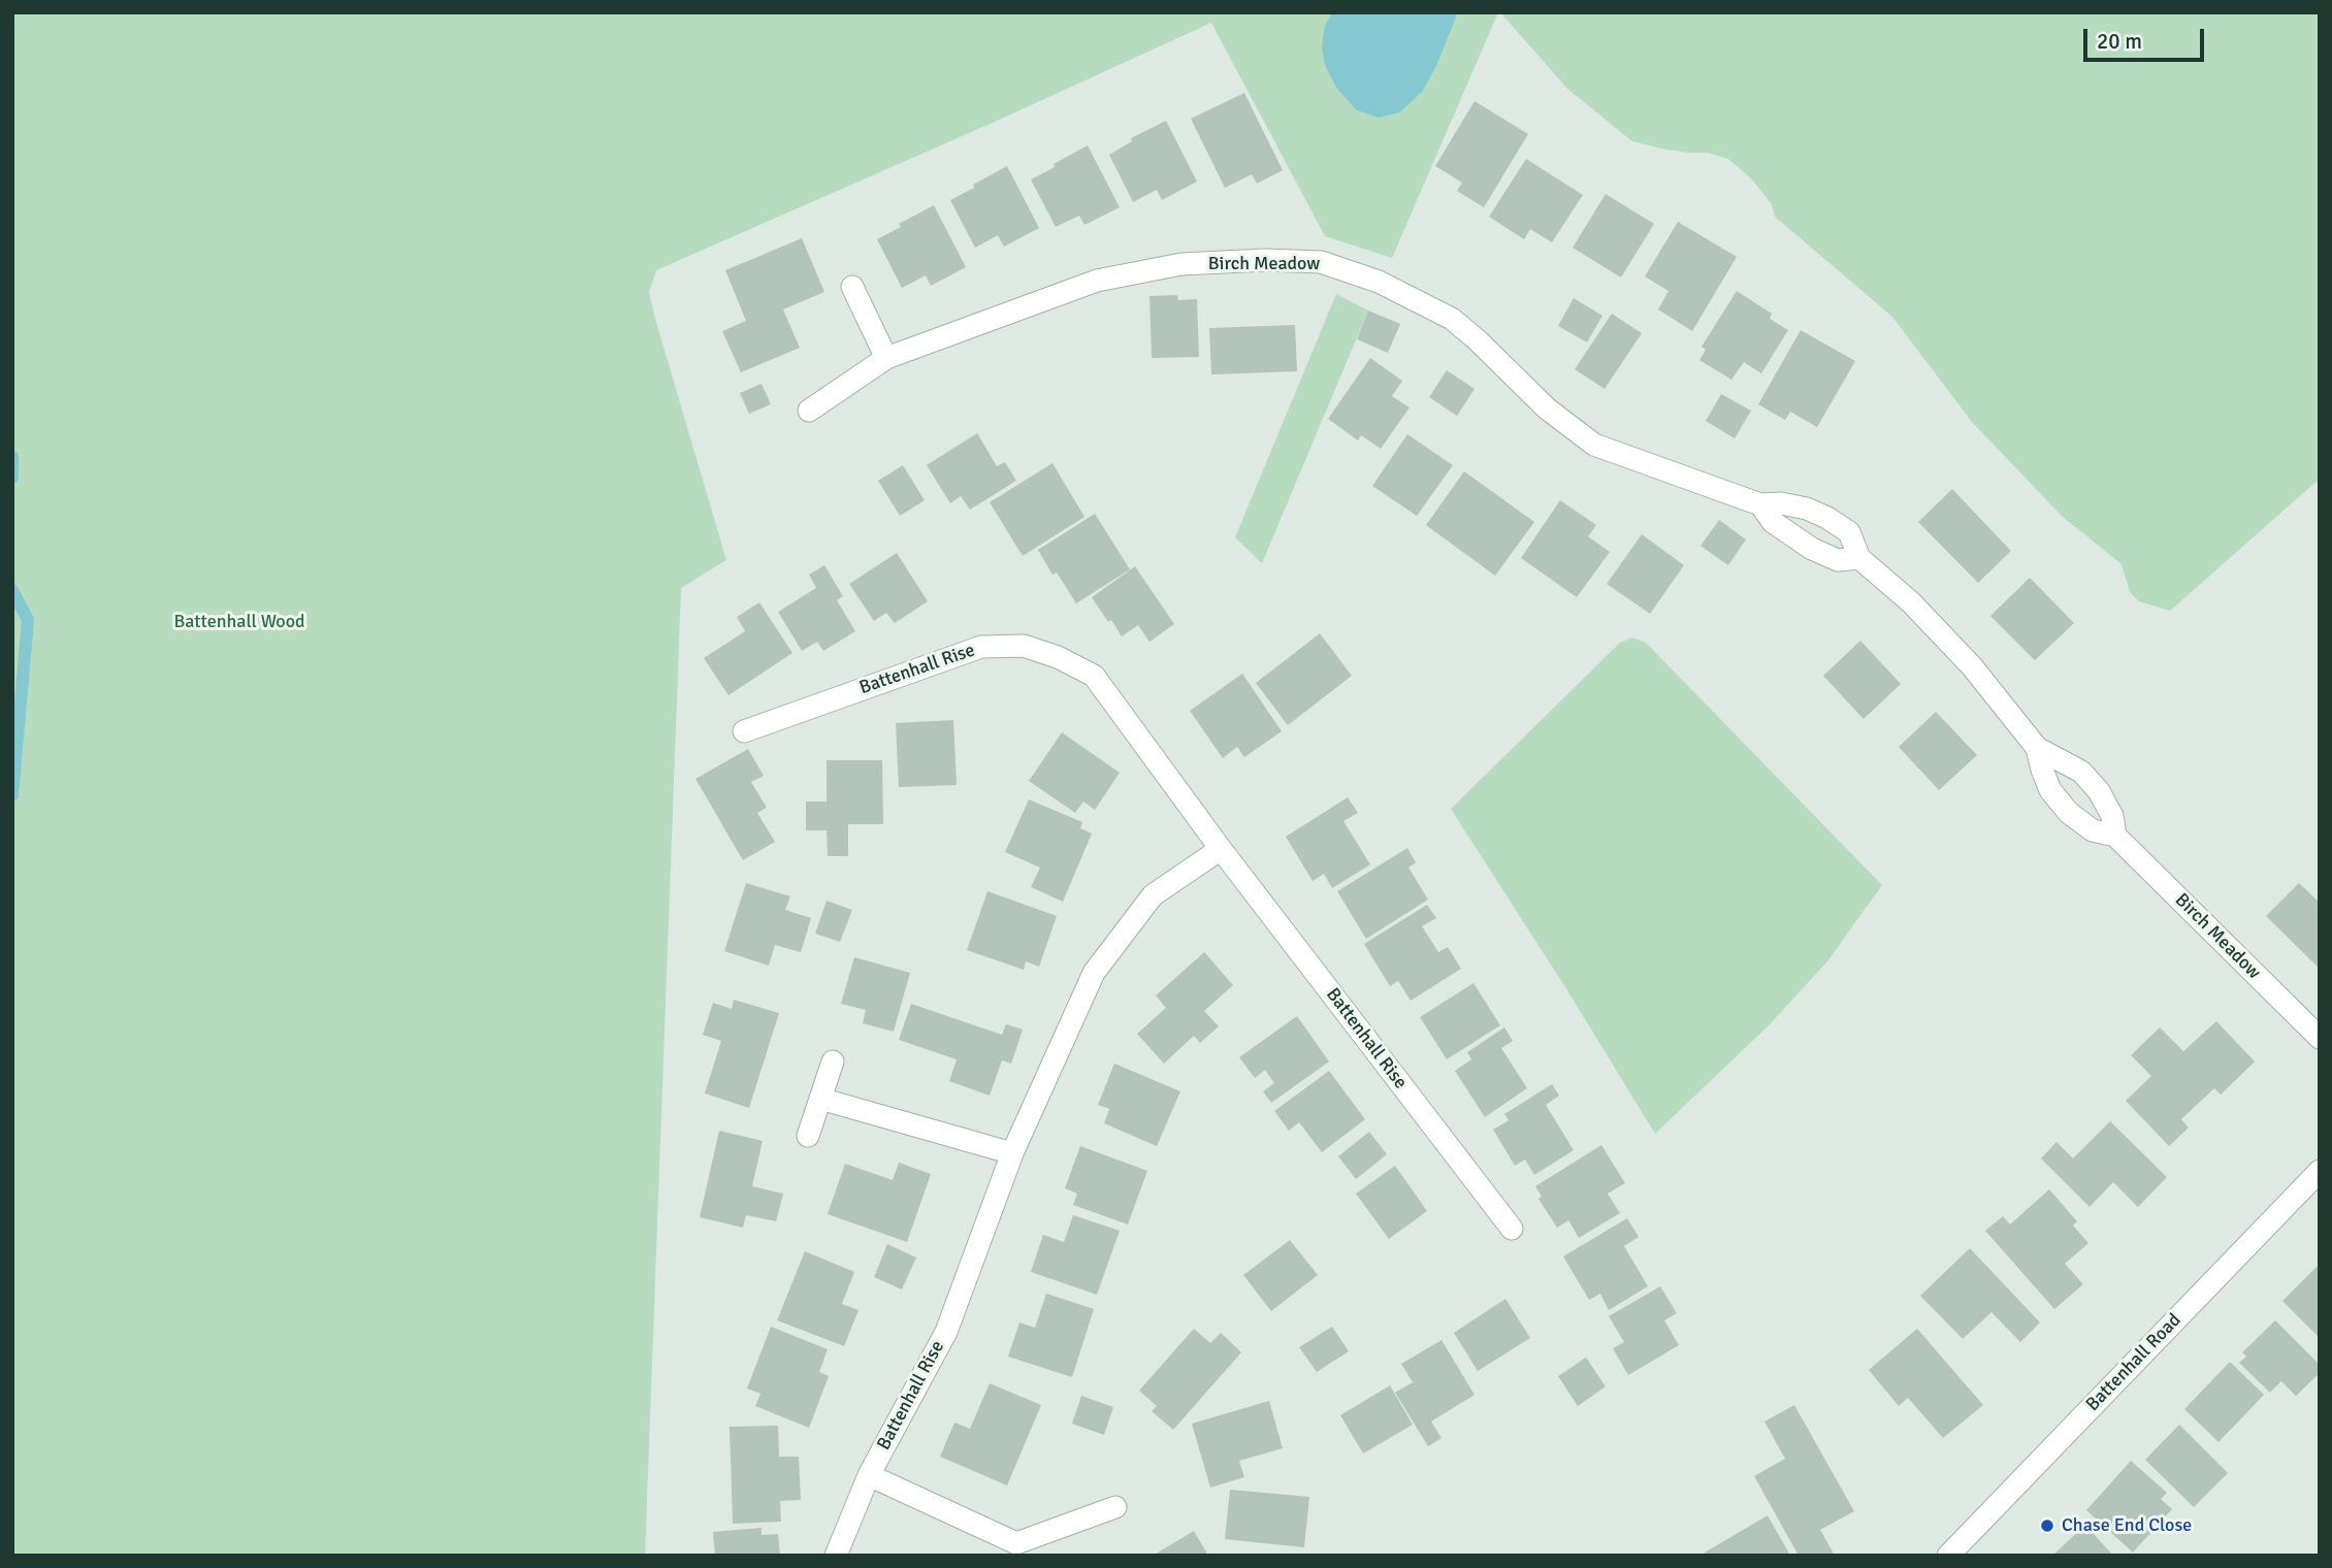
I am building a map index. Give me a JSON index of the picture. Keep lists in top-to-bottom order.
{
  "streets": {
    "street": ["Birch Meadow", "Battenhall Rise", "Battenhall Road"]
  },
  "parks": ["Battenhall Wood"],
  "places": ["Chase End Close"],
  "scale_bar": "20 m"
}
